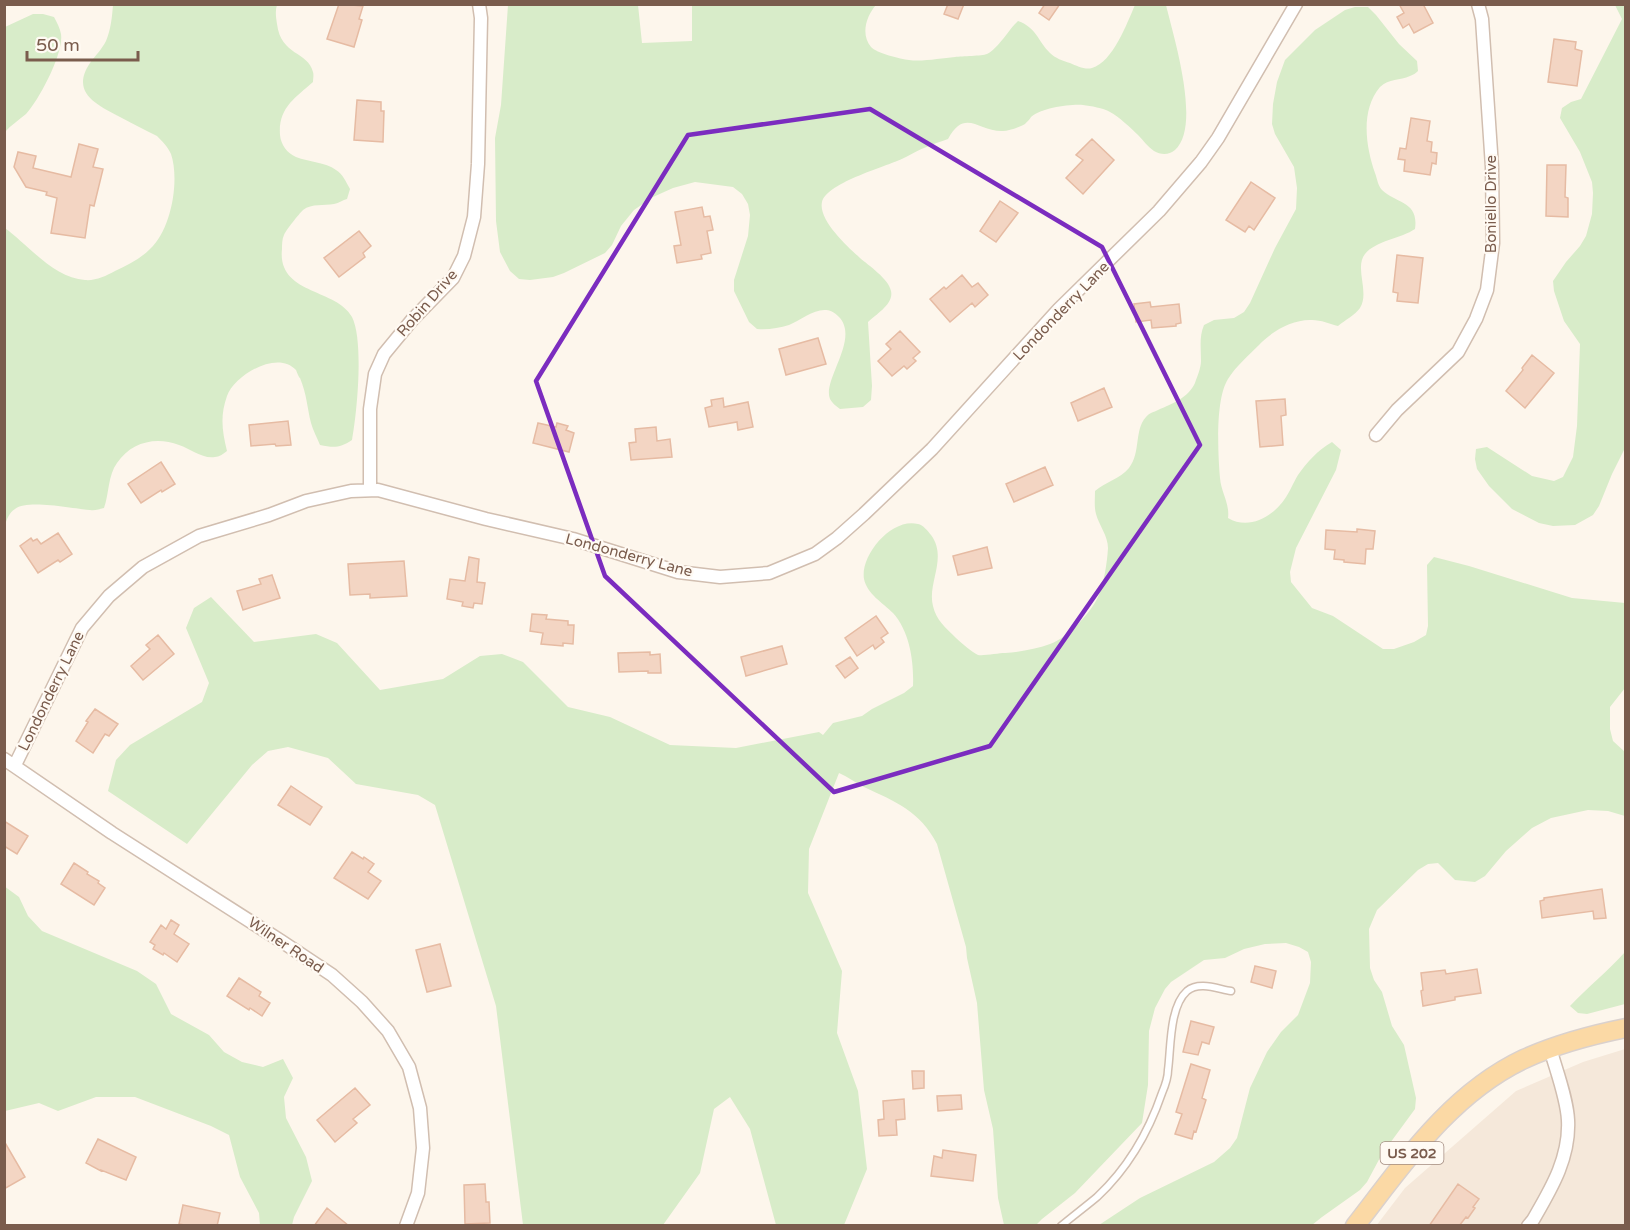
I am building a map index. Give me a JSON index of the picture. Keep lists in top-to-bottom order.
{
  "streets": {
    "main road": ["US 202"],
    "street": [
      "Boniello Drive",
      "Robin Drive",
      "Londonderry Lane",
      "Wilner Road"
    ]
  },
  "crossings": [
    ["Robin Drive", "Londonderry Lane"],
    ["Londonderry Lane", "Wilner Road"]
  ],
  "scale_bar": "50 m"
}
